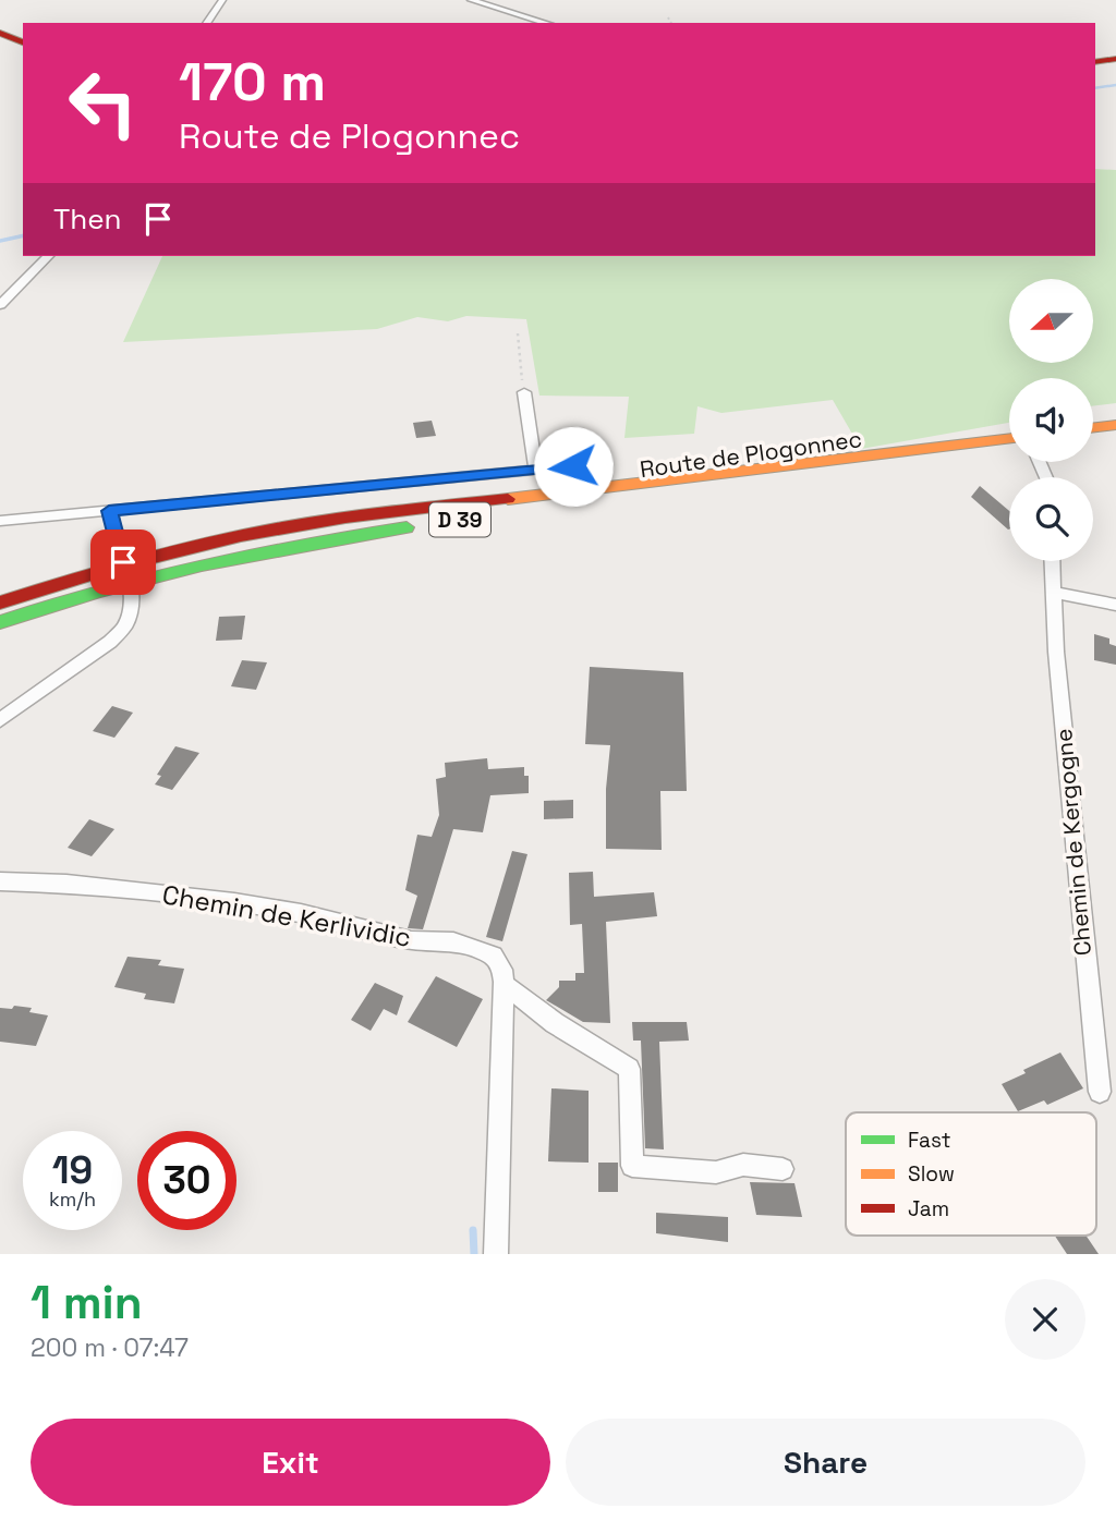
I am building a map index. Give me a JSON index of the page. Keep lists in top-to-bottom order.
{
  "streets": {
    "main road": ["Route de Plogonnec", "D 39"],
    "street": ["Chemin de Kergogne", "Chemin de Kerlividic"]
  },
  "legend": ["Fast", "Slow", "Jam"],
  "north": "left",
  "page": {
    "turn": ["170 m", "Route de Plogonnec"],
    "then": "Then",
    "speed": "19 km/h",
    "limit": "30",
    "heading": ["1 min", "200 m · 07:47"],
    "buttons": ["Exit", "Share"]
  }
}
